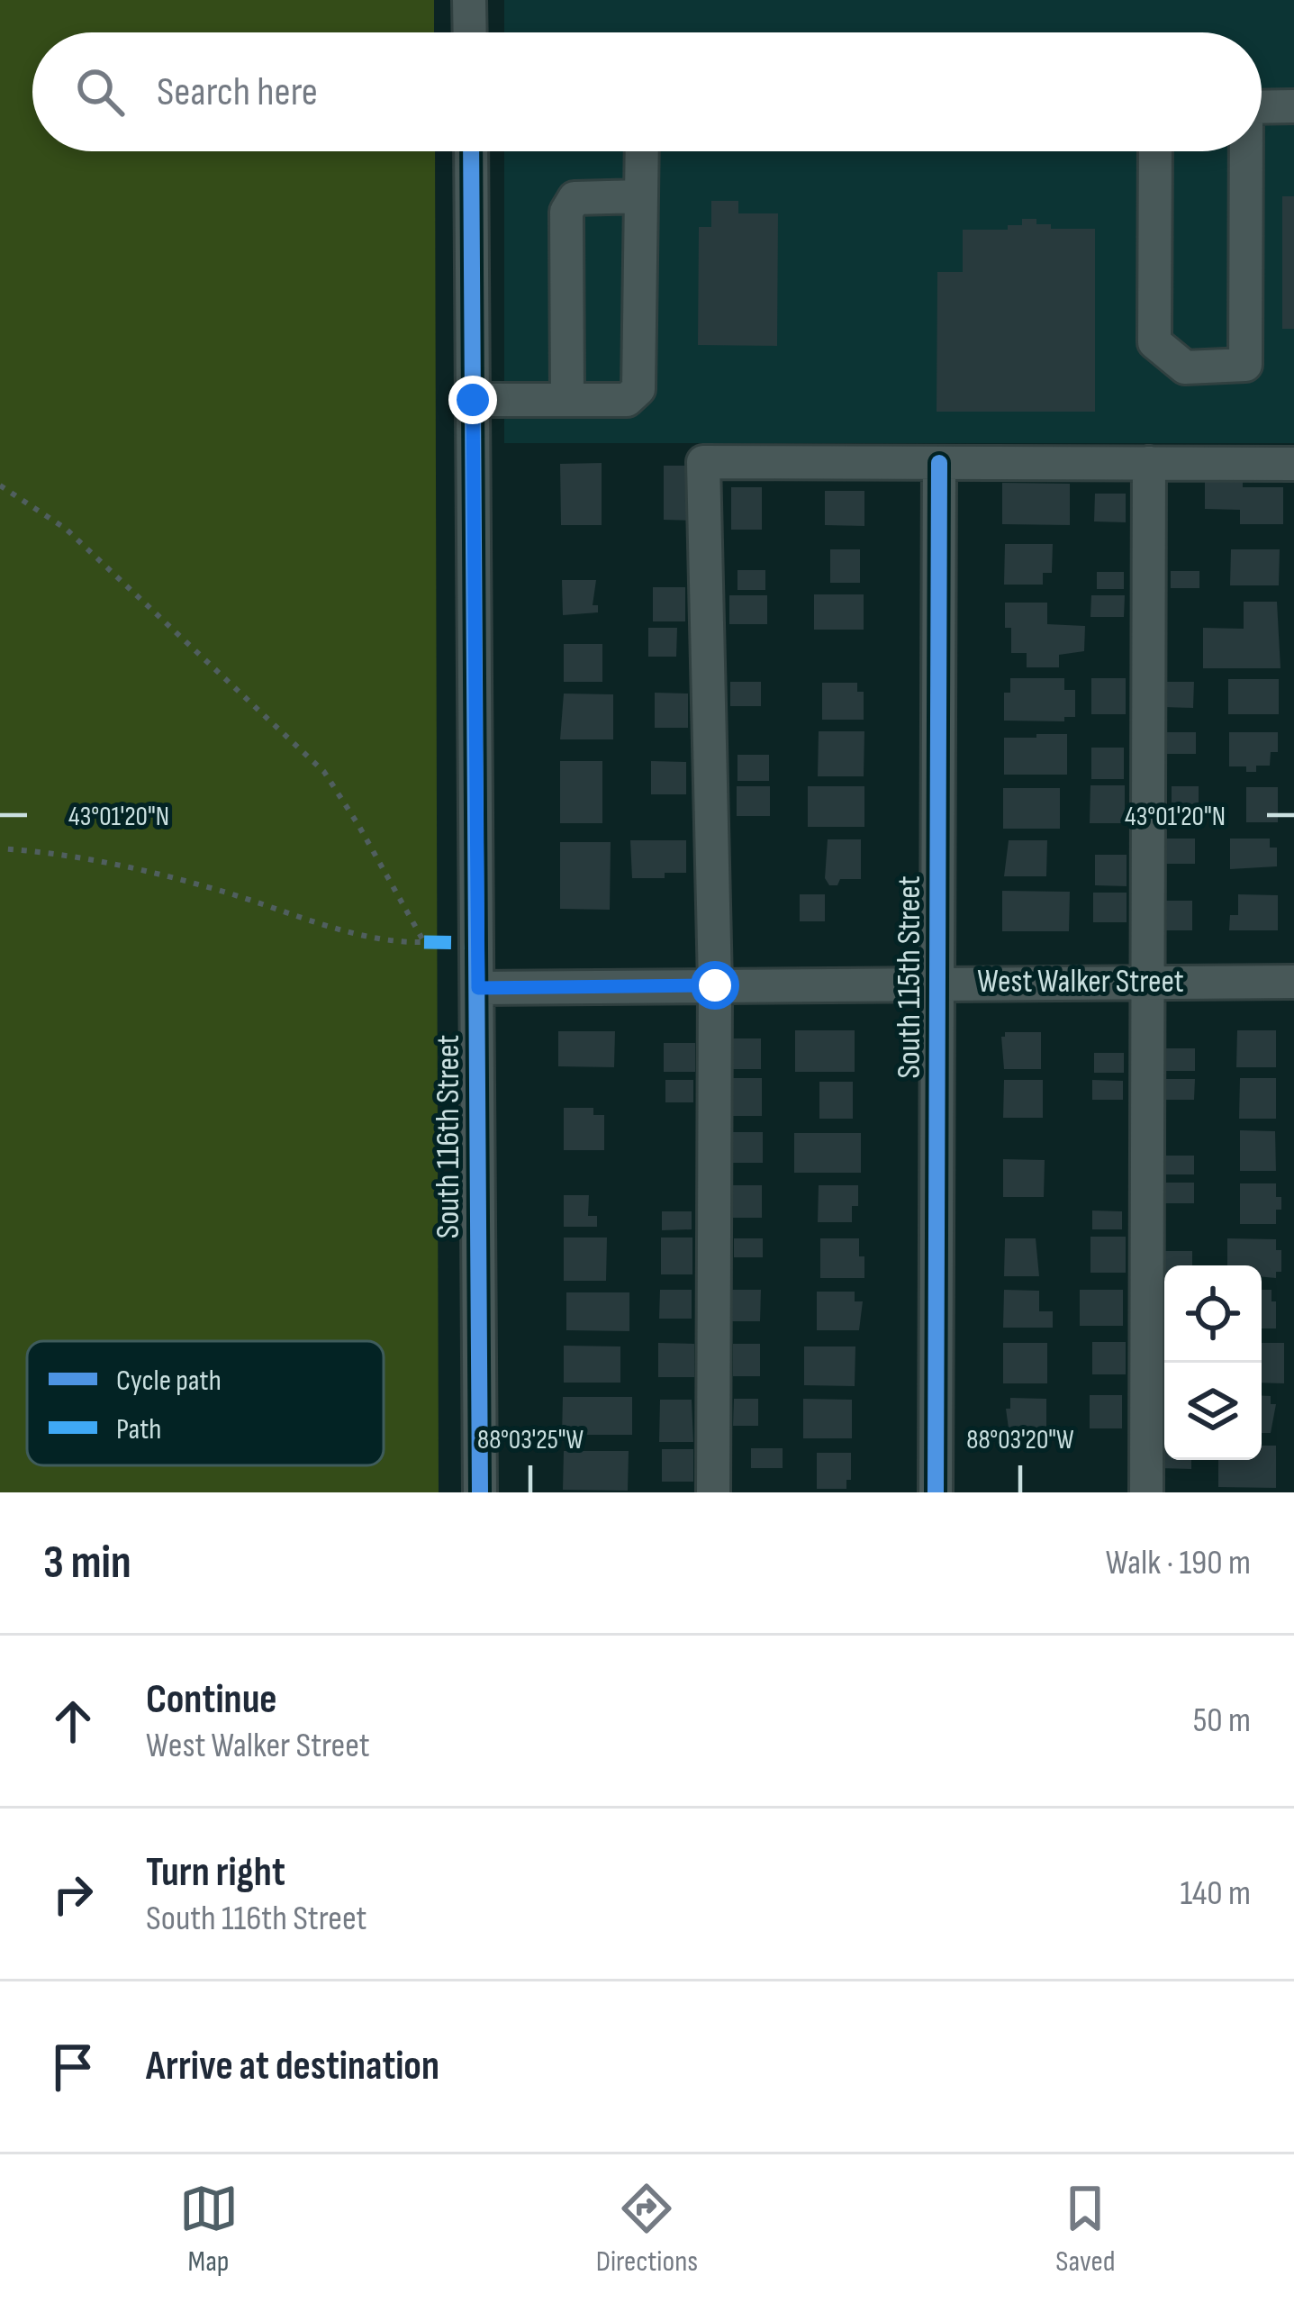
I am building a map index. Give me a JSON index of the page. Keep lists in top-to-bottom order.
{
  "streets": {
    "street": ["South 115th Street", "West Walker Street", "South 116th Street"]
  },
  "crossings": [
    ["South 115th Street", "West Walker Street"],
    ["West Walker Street", "South 116th Street"]
  ],
  "legend": ["Cycle path", "Path"],
  "page": {
    "search": "Search here",
    "heading": ["3 min", "Walk · 190 m"],
    "list": [
      ["Continue", "West Walker Street", "50 m"],
      ["Turn right", "South 116th Street", "140 m"],
      "Arrive at destination"
    ],
    "nav": ["Map", "Directions", "Saved"]
  },
  "coordinates": ["43°01'20\"N", "88°03'25\"W", "88°03'20\"W"]
}
